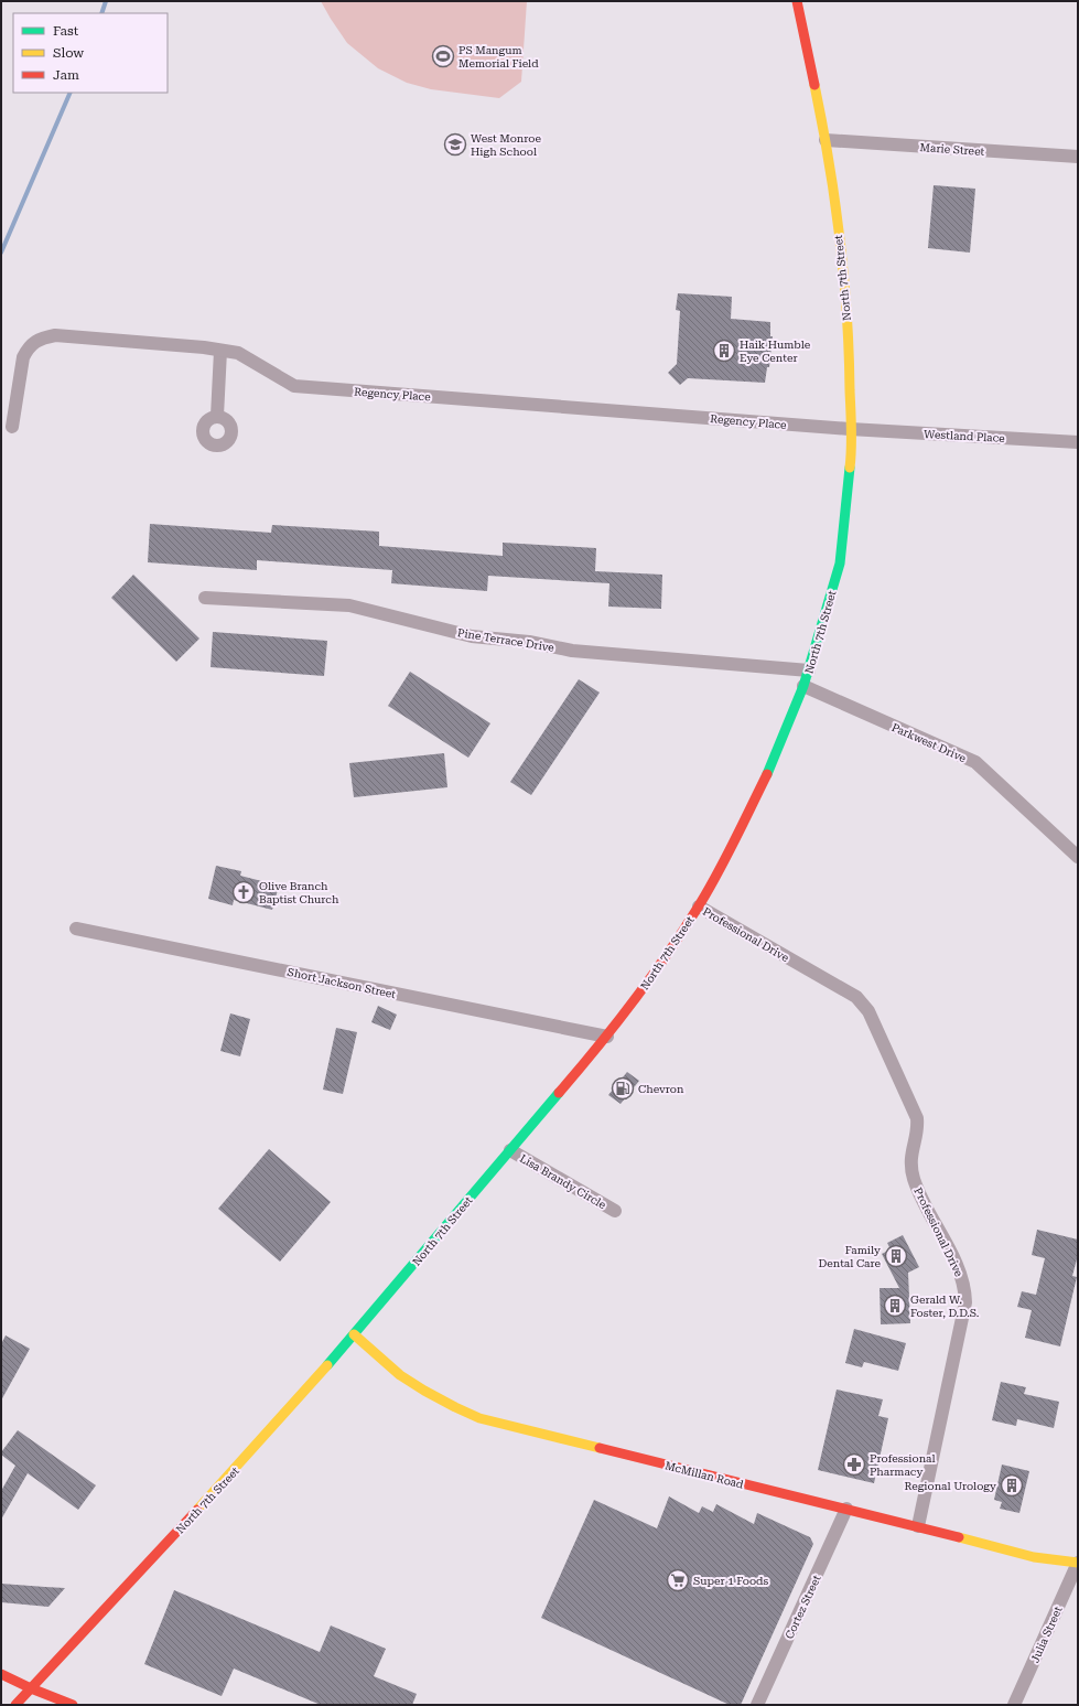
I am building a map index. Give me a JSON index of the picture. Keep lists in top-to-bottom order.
{
  "streets": {
    "main road": ["North 7th Street", "McMillan Road"],
    "street": [
      "Marie Street",
      "Regency Place",
      "Westland Place",
      "Pine Terrace Drive",
      "Parkwest Drive",
      "Professional Drive",
      "Short Jackson Street",
      "Lisa Brandy Circle",
      "Cortez Street",
      "Julia Street"
    ]
  },
  "crossings": [
    ["Marie Street", "North 7th Street"],
    ["North 7th Street", "Regency Place"],
    ["North 7th Street", "Westland Place"],
    ["North 7th Street", "Pine Terrace Drive"],
    ["North 7th Street", "Parkwest Drive"],
    ["North 7th Street", "Professional Drive"],
    ["North 7th Street", "Short Jackson Street"],
    ["North 7th Street", "Lisa Brandy Circle"],
    ["North 7th Street", "McMillan Road"],
    ["Regency Place", "Westland Place"],
    ["Professional Drive", "McMillan Road"],
    ["McMillan Road", "Cortez Street"],
    ["McMillan Road", "Julia Street"]
  ],
  "places": {
    "sports": ["PS Mangum Memorial Field"],
    "school or university": ["West Monroe High School"],
    "building": [
      "Haik Humble Eye Center",
      "Family Dental Care",
      "Gerald W. Foster, D.D.S.",
      "Regional Urology"
    ],
    "church": ["Olive Branch Baptist Church"],
    "fuel station": ["Chevron"],
    "pharmacy": ["Professional Pharmacy"],
    "supermarket": ["Super 1 Foods"]
  },
  "legend": ["Fast", "Slow", "Jam"]
}
